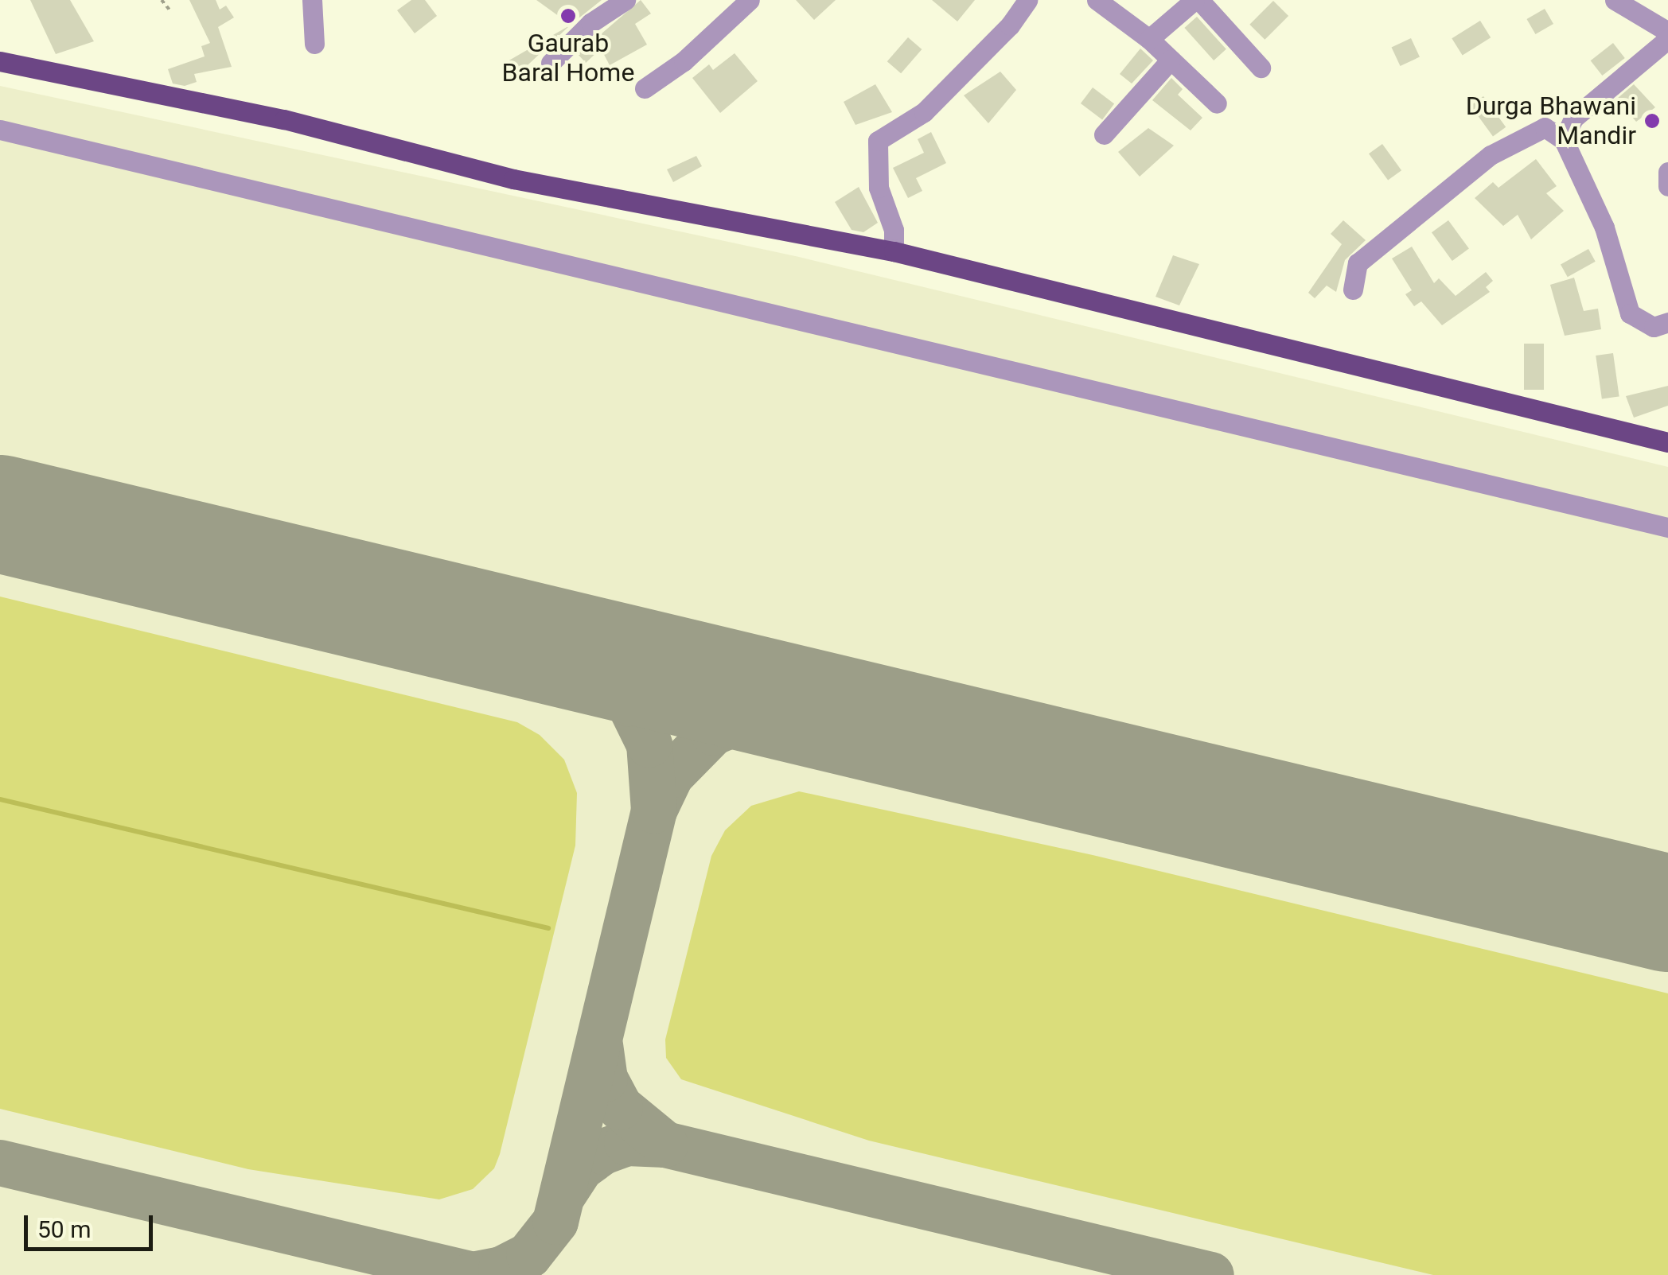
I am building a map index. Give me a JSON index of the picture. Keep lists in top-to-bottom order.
{
  "places": ["Gaurab Baral Home", "Durga Bhawani Mandir"],
  "scale_bar": "50 m"
}
